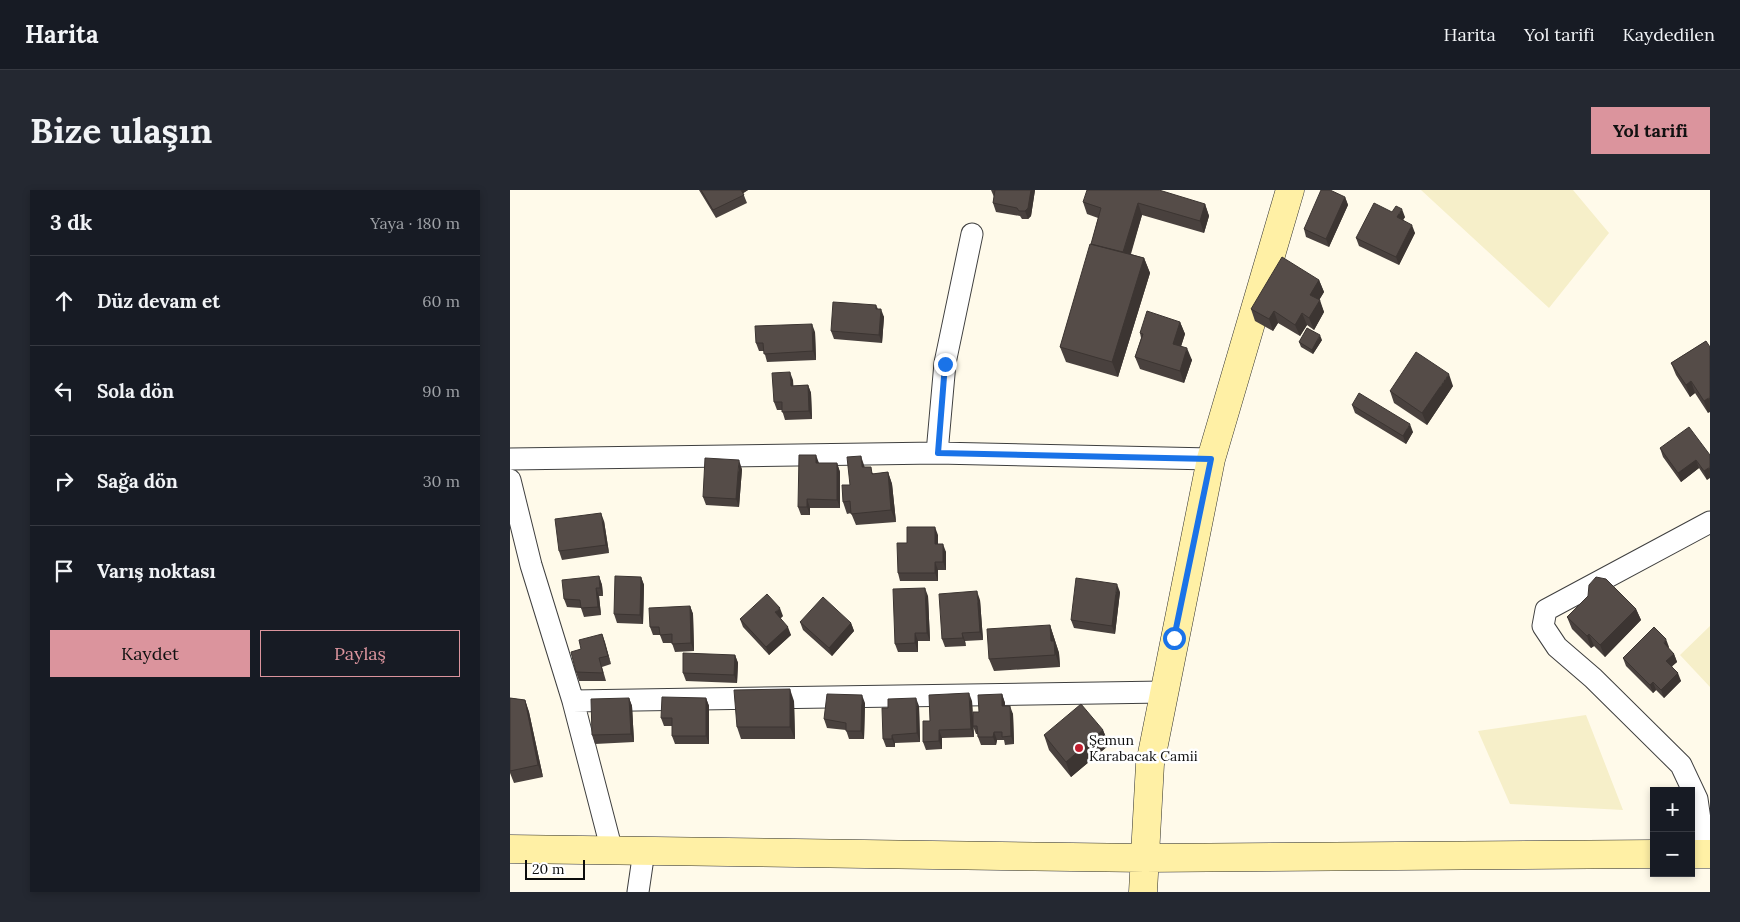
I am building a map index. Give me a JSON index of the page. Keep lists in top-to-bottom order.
{
  "places": ["Şemun Karabacak Camii"],
  "scale_bar": "20 m",
  "page": {
    "header": "Harita",
    "nav": ["Harita", "Yol tarifi", "Kaydedilen"],
    "buttons": [
      "Yol tarifi",
      ["Kaydet", "Paylaş"]
    ],
    "title": "Bize ulaşın",
    "heading": ["3 dk", "Yaya · 180 m"],
    "list": [
      ["Düz devam et", "60 m"],
      ["Sola dön", "90 m"],
      ["Sağa dön", "30 m"],
      "Varış noktası"
    ],
    "map_buttons": ["+", "−"],
    "scale": "20 m"
  }
}
